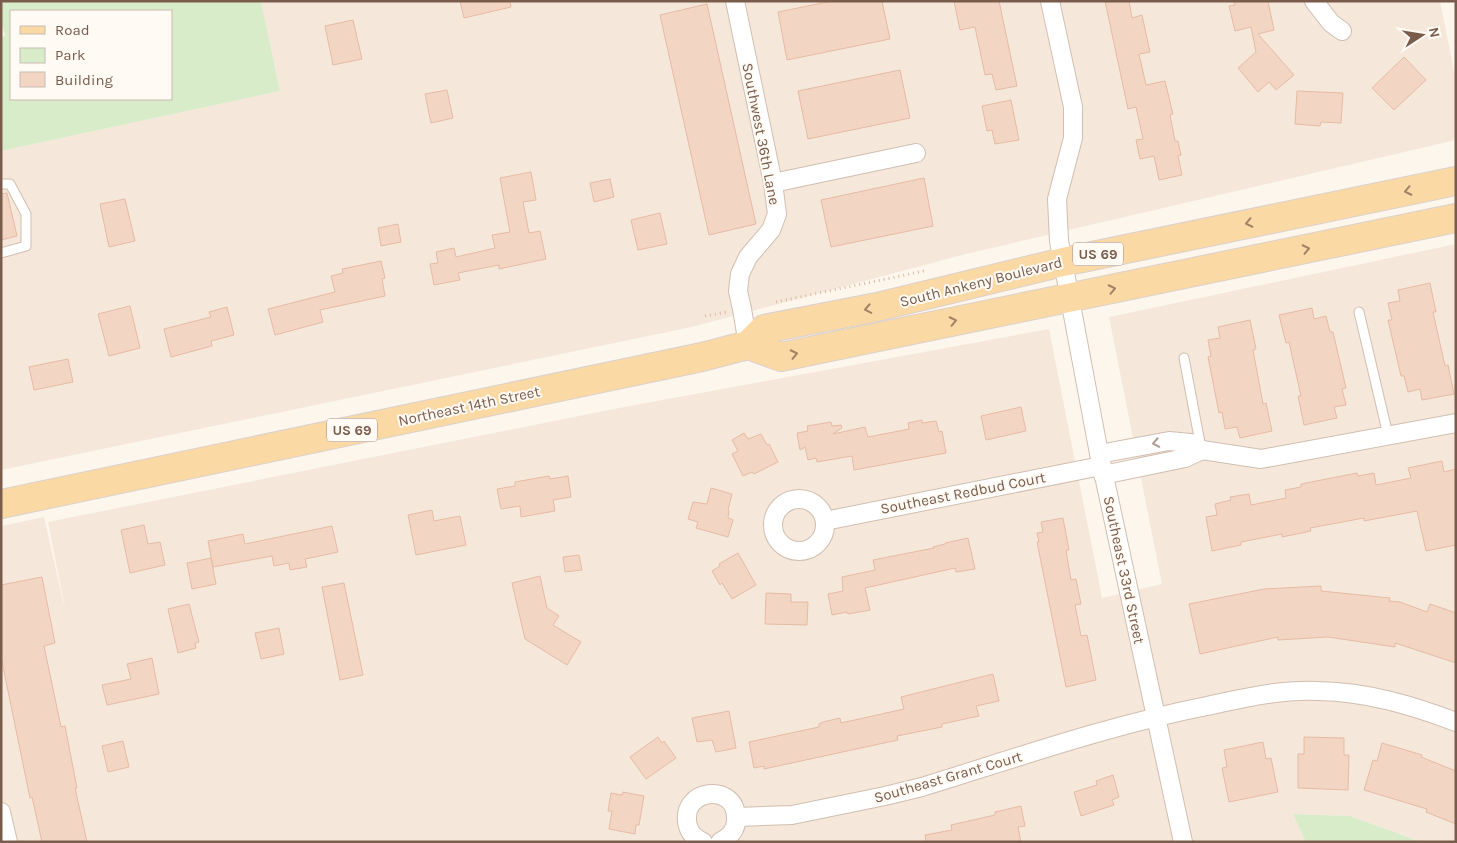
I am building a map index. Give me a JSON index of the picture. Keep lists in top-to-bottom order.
{
  "streets": {
    "main road": ["US 69", "South Ankeny Boulevard", "Northeast 14th Street"],
    "street": [
      "Southwest 36th Lane",
      "Southeast Redbud Court",
      "Southeast 33rd Street",
      "Southeast Grant Court"
    ]
  },
  "crossings": [
    ["Southwest 36th Lane", "South Ankeny Boulevard"],
    ["South Ankeny Boulevard", "Northeast 14th Street"],
    ["South Ankeny Boulevard", "Southeast 33rd Street"],
    ["Southeast Redbud Court", "Southeast 33rd Street"],
    ["Southeast 33rd Street", "Southeast Grant Court"]
  ],
  "legend": ["Road", "Park", "Building"],
  "north": "right"
}
